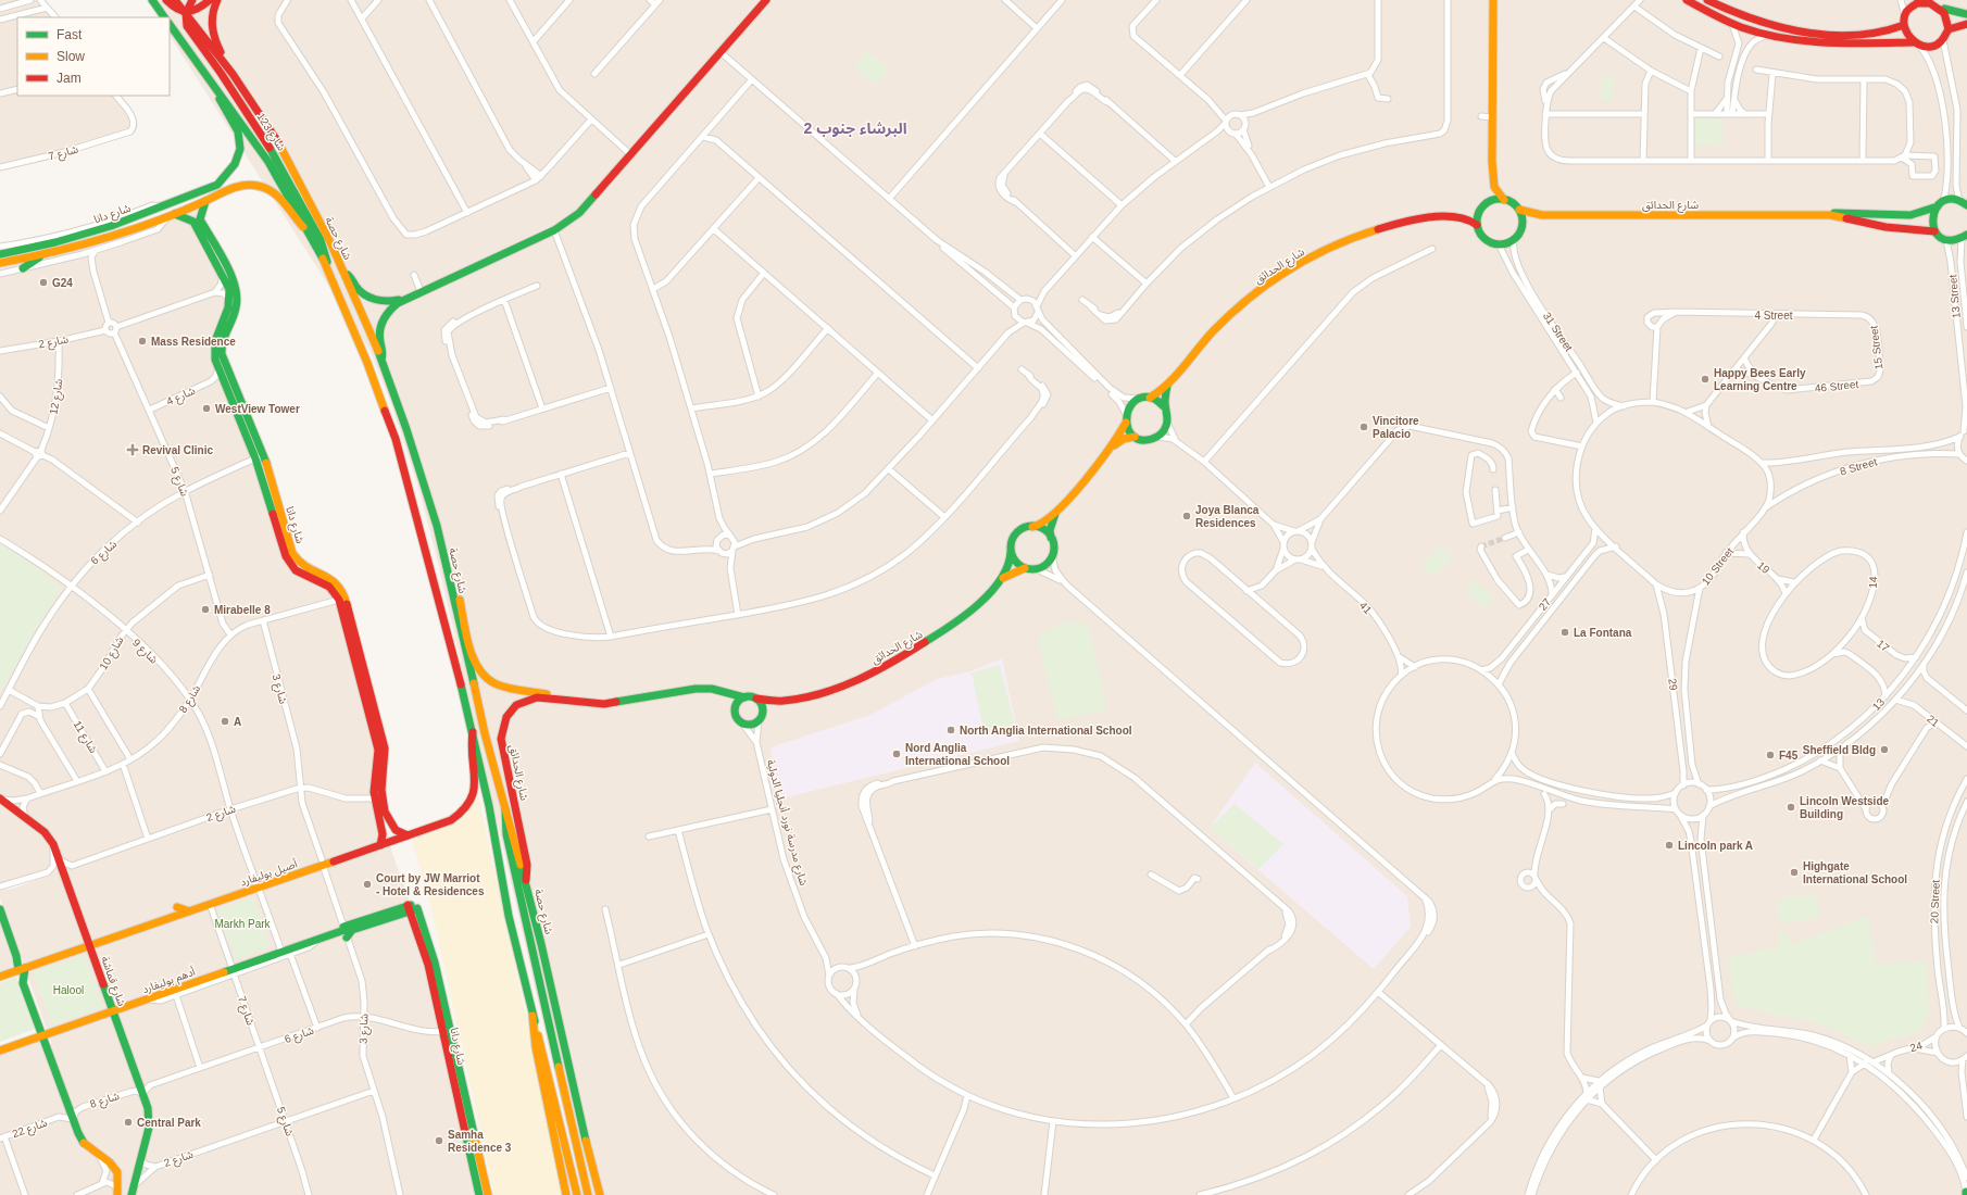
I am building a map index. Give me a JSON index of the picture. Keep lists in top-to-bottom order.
{
  "streets": {
    "main road": [
      "شارع 123",
      "شارع الحدائق",
      "شارع دانا",
      "شارع حصة",
      "أصيل بوليفارد",
      "أدهم بوليفارد",
      "شارع قماشة"
    ],
    "street": [
      "شارع 7",
      "13 Street",
      "4 Street",
      "31 Street",
      "شارع 2",
      "15 Street",
      "46 Street",
      "شارع 4",
      "شارع 12",
      "8 Street",
      "شارع 5",
      "شارع 6",
      "10 Street",
      "19",
      "14",
      "27",
      "41",
      "17",
      "شارع 9",
      "شارع 10",
      "29",
      "شارع 3",
      "شارع 8",
      "13",
      "21",
      "شارع 11",
      "شارع مدرسة نورد أنجليا الدولية",
      "20 Street",
      "24",
      "شارع 22"
    ]
  },
  "crossings": [
    ["شارع 123", "شارع حصة"],
    ["شارع 7", "شارع 5"],
    ["شارع 7", "شارع 6"],
    ["شارع 7", "أصيل بوليفارد"],
    ["شارع 7", "أدهم بوليفارد"],
    ["شارع الحدائق", "شارع حصة"],
    ["شارع الحدائق", "31 Street"],
    ["شارع دانا", "شارع 2"],
    ["شارع دانا", "شارع 6"],
    ["شارع دانا", "شارع 8"],
    ["شارع دانا", "أصيل بوليفارد"],
    ["شارع دانا", "أدهم بوليفارد"],
    ["4 Street", "15 Street"],
    ["31 Street", "10 Street"],
    ["شارع 2", "شارع 12"],
    ["شارع 2", "شارع 5"],
    ["شارع 2", "شارع 9"],
    ["شارع 2", "شارع 3"],
    ["شارع 2", "شارع قماشة"],
    ["15 Street", "46 Street"],
    ["شارع 4", "شارع 5"],
    ["8 Street", "10 Street"],
    ["شارع 5", "شارع 6"],
    ["شارع 5", "شارع 10"],
    ["شارع 5", "شارع 8"],
    ["شارع 6", "شارع 9"],
    ["شارع 6", "شارع 3"],
    ["شارع 6", "شارع 8"],
    ["شارع 6", "شارع قماشة"],
    ["10 Street", "19"],
    ["10 Street", "27"],
    ["10 Street", "29"],
    ["19", "14"],
    ["14", "17"],
    ["27", "41"],
    ["17", "13"],
    ["شارع 9", "شارع 10"],
    ["شارع 9", "شارع 8"],
    ["شارع 10", "شارع 11"],
    ["29", "13"],
    ["شارع 3", "شارع 8"],
    ["شارع 3", "أصيل بوليفارد"],
    ["شارع 3", "أدهم بوليفارد"],
    ["شارع 8", "شارع 11"],
    ["شارع 8", "شارع قماشة"],
    ["شارع 8", "شارع 22"],
    ["13", "21"],
    ["أصيل بوليفارد", "شارع قماشة"],
    ["20 Street", "24"],
    ["أدهم بوليفارد", "شارع قماشة"]
  ],
  "districts": ["البرشاء جنوب 2"],
  "parks": ["Markh Park", "Halool"],
  "places": {
    "other": [
      "G24",
      "Mass Residence",
      "Happy Bees Early Learning Centre",
      "WestView Tower",
      "Vincitore Palacio",
      "Joya Blanca Residences",
      "Mirabelle 8",
      "La Fontana",
      "A",
      "North Anglia International School",
      "Sheffield Bldg",
      "Nord Anglia International School",
      "F45",
      "Lincoln Westside Building",
      "Lincoln park A",
      "Highgate International School",
      "Court by JW Marriot - Hotel & Residences",
      "Central Park",
      "Samha Residence 3"
    ],
    "health": ["Revival Clinic"]
  },
  "legend": ["Fast", "Slow", "Jam"]
}
